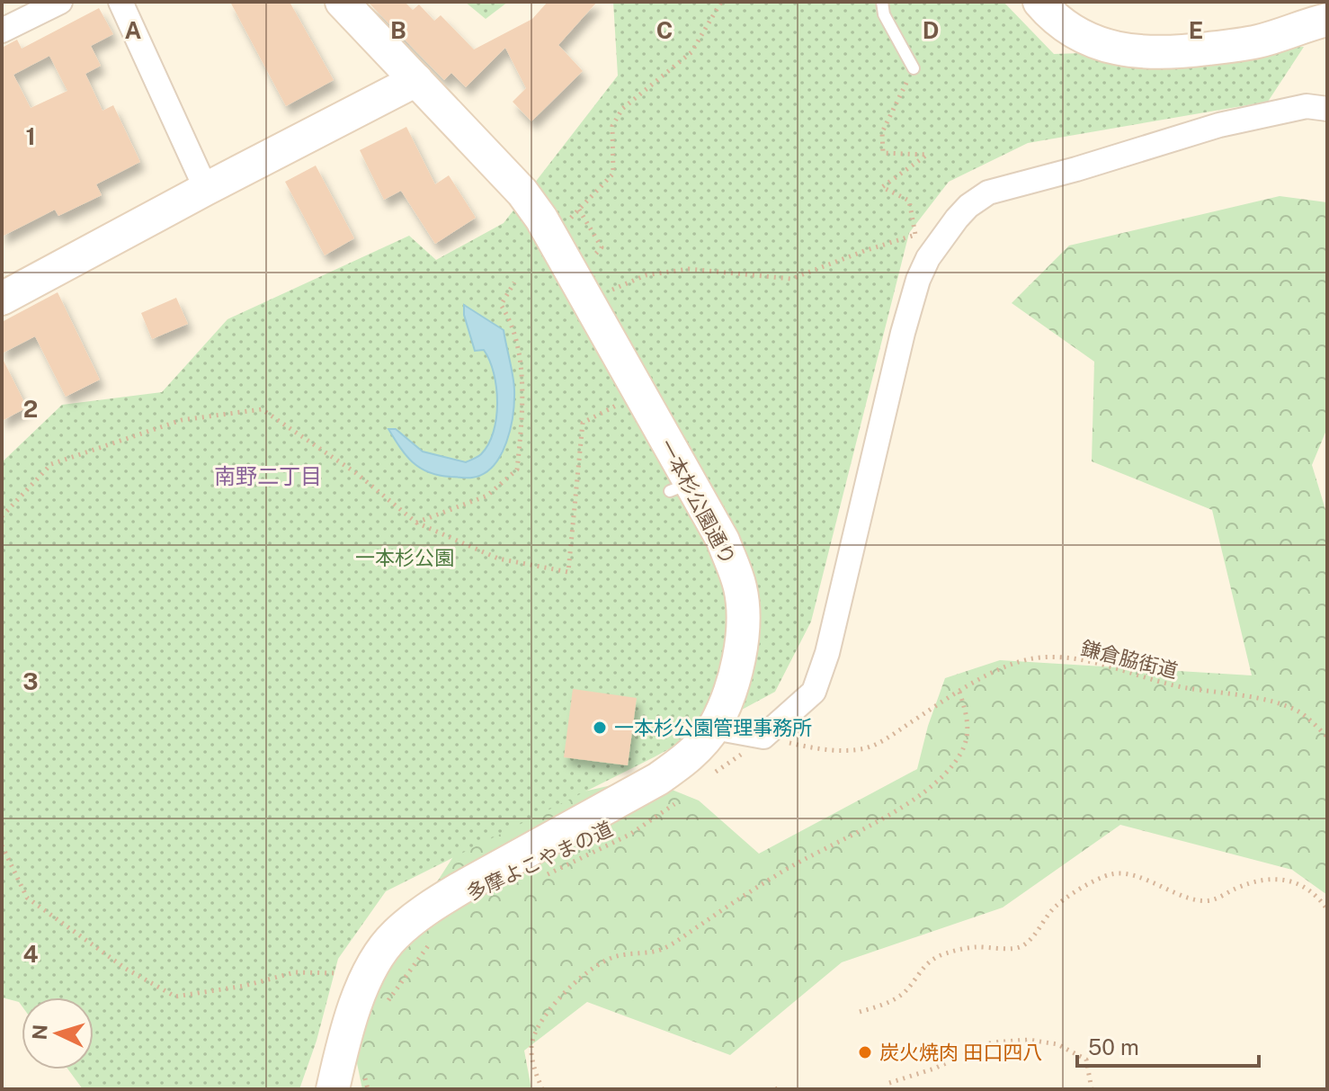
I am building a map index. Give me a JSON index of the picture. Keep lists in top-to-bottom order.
{
  "streets": {
    "street": ["一本杉公園通り"],
    "path": ["鎌倉脇街道", "多摩よこやまの道"]
  },
  "districts": ["南野二丁目"],
  "parks": ["一本杉公園"],
  "places": ["一本杉公園管理事務所", "炭火焼肉 田口四八"],
  "scale_bar": "50 m",
  "north": "left",
  "grid": {
    "columns": [
      "A",
      "B",
      "C",
      "D",
      "E"
    ],
    "rows": [
      "1",
      "2",
      "3",
      "4"
    ]
  }
}
